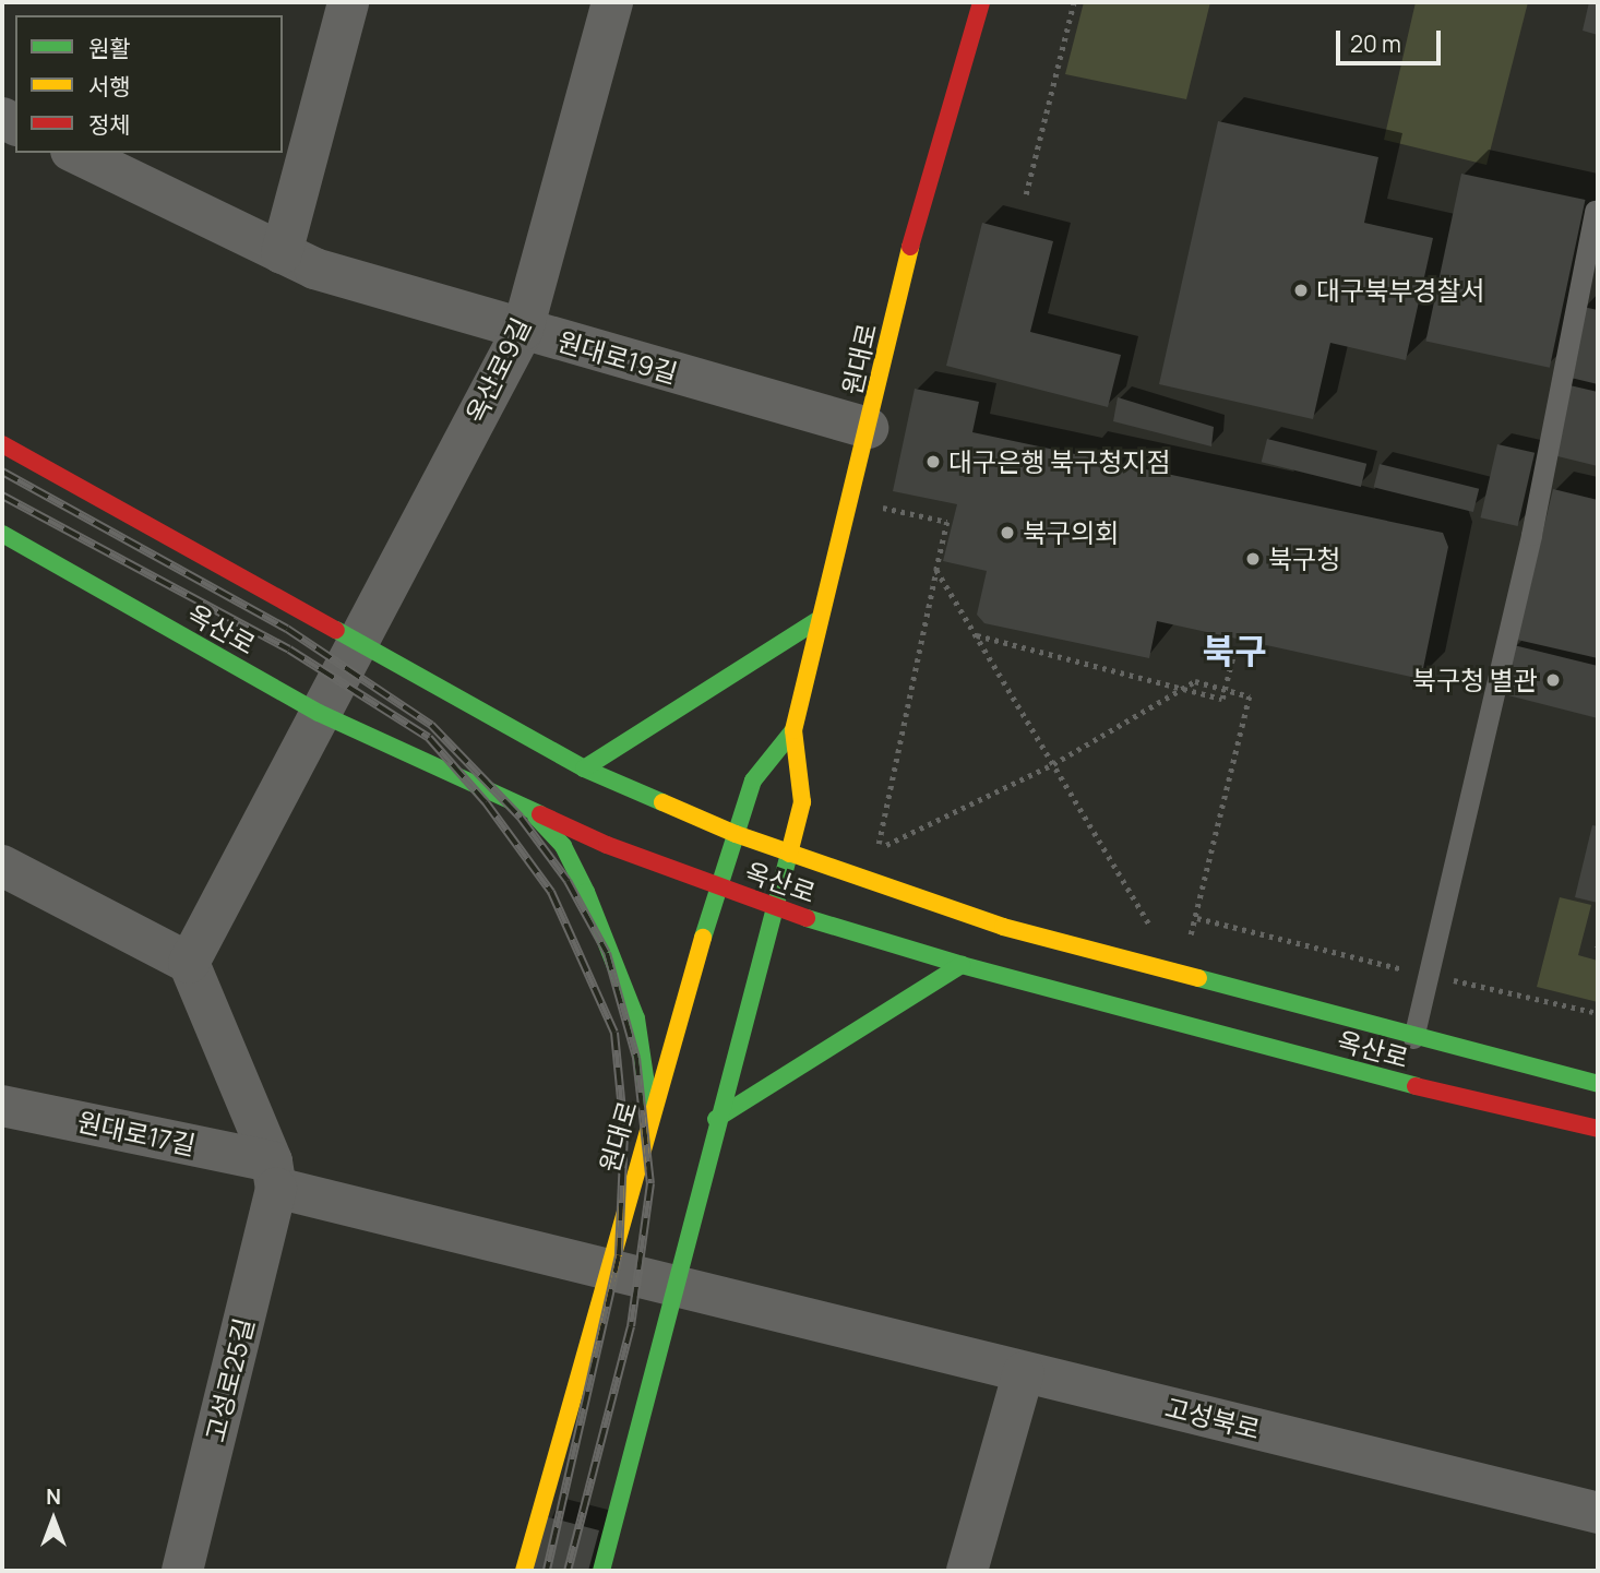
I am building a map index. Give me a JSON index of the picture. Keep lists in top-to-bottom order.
{
  "streets": {
    "main road": ["원대로", "옥산로"],
    "street": [
      "원대로19길",
      "옥산로9길",
      "원대로17길",
      "고성로25길",
      "고성북로"
    ]
  },
  "crossings": [
    ["원대로19길", "원대로"],
    ["원대로19길", "옥산로9길"],
    ["원대로", "옥산로"],
    ["원대로", "고성북로"],
    ["옥산로9길", "옥산로"],
    ["원대로17길", "고성로25길"]
  ],
  "districts": ["북구"],
  "places": [
    "대구북부경찰서",
    "대구은행 북구청지점",
    "북구의회",
    "북구청",
    "북구청 별관"
  ],
  "legend": ["원활", "서행", "정체"],
  "scale_bar": "20 m",
  "north": "top"
}
